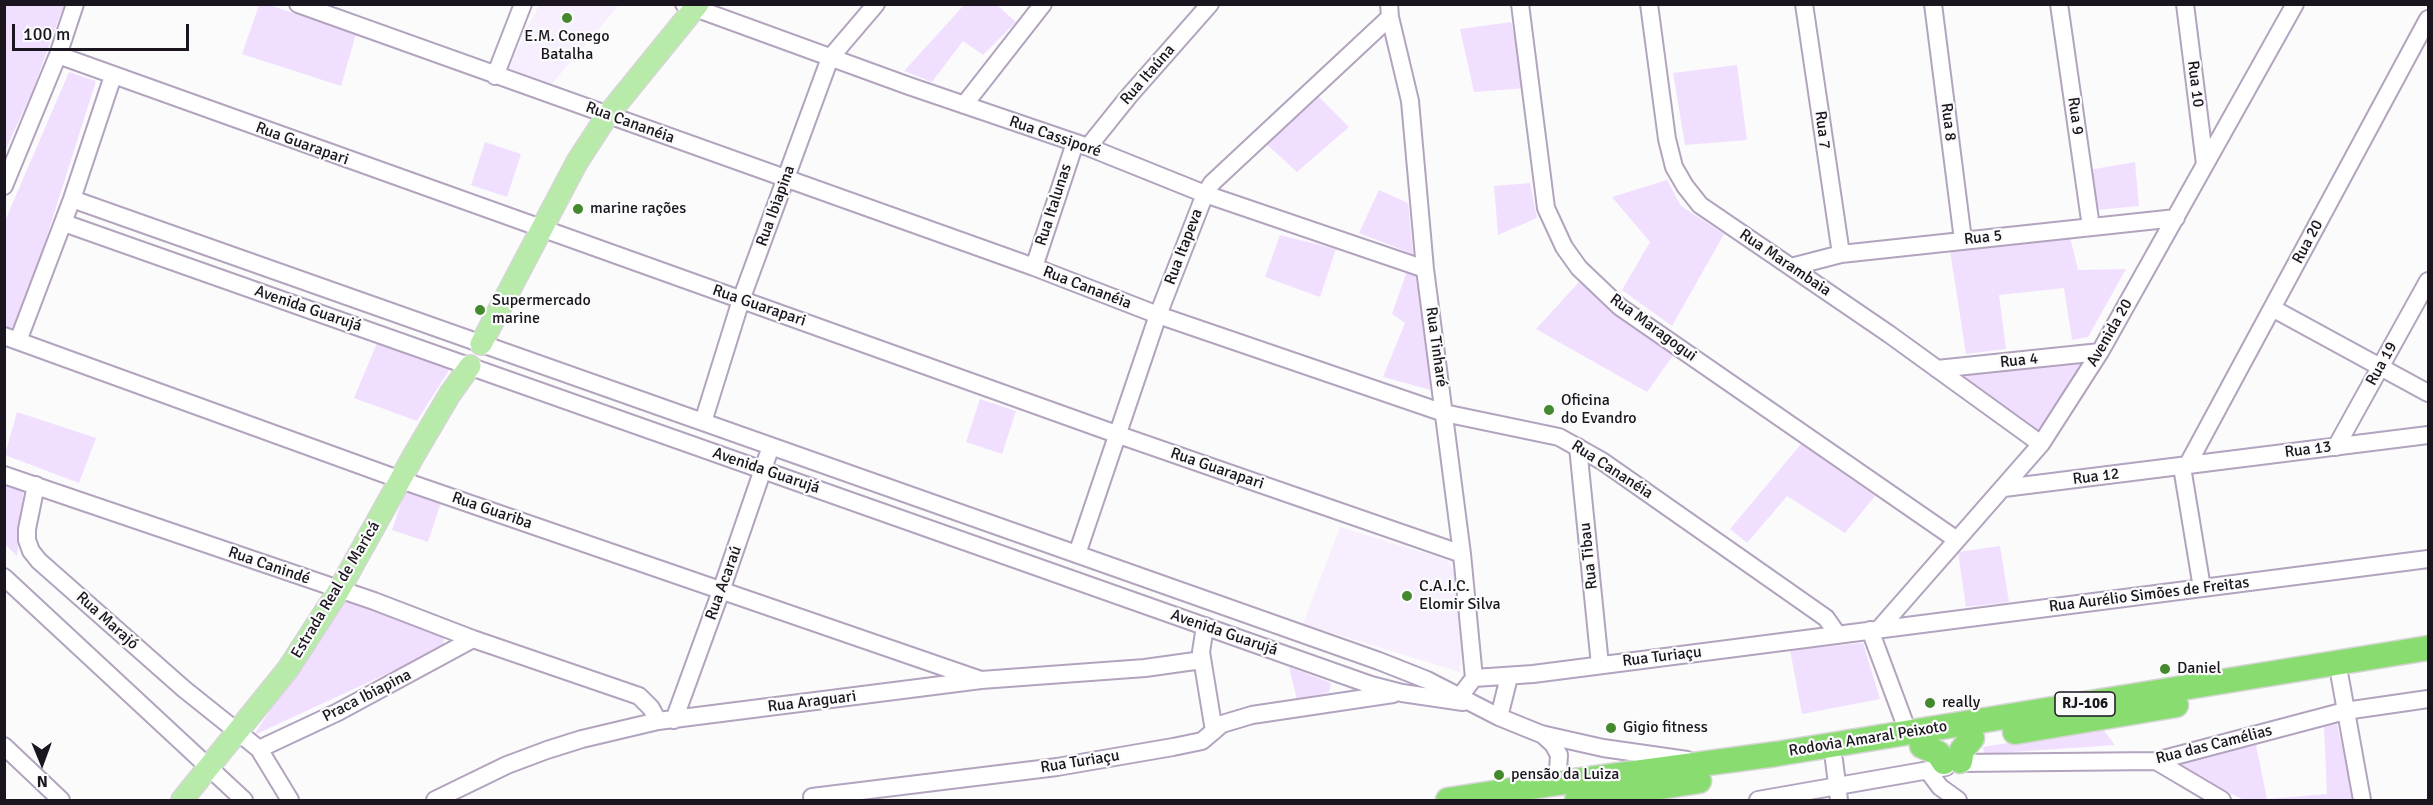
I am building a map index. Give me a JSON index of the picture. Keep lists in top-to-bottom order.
{
  "streets": {
    "highway": ["RJ-106", "Rodovia Amaral Peixoto"],
    "main road": ["Estrada Real de Maricá"],
    "street": [
      "Rua Itaúna",
      "Rua 10",
      "Rua 9",
      "Rua 8",
      "Rua Cananéia",
      "Rua 7",
      "Rua Cassiporé",
      "Rua Guarapari",
      "Rua Italunas",
      "Rua Ibiapina",
      "Rua 5",
      "Rua 20",
      "Rua Itapeva",
      "Rua Marambaia",
      "Avenida Guarujá",
      "Rua Maragogui",
      "Avenida 20",
      "Rua Tinharé",
      "Rua 4",
      "Rua 19",
      "Rua 13",
      "Rua 12",
      "Rua Guariba",
      "Rua Tibau",
      "Rua Canindé",
      "Rua Acaraú",
      "Rua Aurélio Simões de Freitas",
      "Rua Marajó",
      "Rua Turiaçu",
      "Praca Ibiapina",
      "Rua Araguari",
      "Rua das Camélias"
    ]
  },
  "crossings": [
    ["Rua Itaúna", "Rua Cassiporé"],
    ["Rua Itaúna", "Rua Italunas"],
    ["Rua 10", "Avenida 20"],
    ["Rua 9", "Rua 5"],
    ["Rua 8", "Rua 5"],
    ["Rua Cananéia", "Rua Italunas"],
    ["Rua Cananéia", "Rua Ibiapina"],
    ["Rua Cananéia", "Rua Itapeva"],
    ["Rua Cananéia", "Rua Tinharé"],
    ["Rua Cananéia", "Rua Tibau"],
    ["Rua Cananéia", "Estrada Real de Maricá"],
    ["Rua Cananéia", "Rua Turiaçu"],
    ["Rua 7", "Rua 5"],
    ["Rua Cassiporé", "Rua Italunas"],
    ["Rua Cassiporé", "Rua Ibiapina"],
    ["Rua Cassiporé", "Rua Itapeva"],
    ["Rua Cassiporé", "Rua Tinharé"],
    ["Rua Cassiporé", "Estrada Real de Maricá"],
    ["Rua Guarapari", "Rua Ibiapina"],
    ["Rua Guarapari", "Rua Itapeva"],
    ["Rua Guarapari", "Rua Tinharé"],
    ["Rua Guarapari", "Estrada Real de Maricá"],
    ["Rua Ibiapina", "Avenida Guarujá"],
    ["Rua 5", "Rua Marambaia"],
    ["Rua 5", "Avenida 20"],
    ["Rua 20", "Rua 13"],
    ["Rua 20", "Rua 12"],
    ["Rua Itapeva", "Avenida Guarujá"],
    ["Rua Itapeva", "Rua Tinharé"],
    ["Rua Marambaia", "Avenida 20"],
    ["Rua Marambaia", "Rua 4"],
    ["Avenida Guarujá", "Rua Acaraú"],
    ["Avenida Guarujá", "Estrada Real de Maricá"],
    ["Avenida Guarujá", "Rua Turiaçu"],
    ["Avenida Guarujá", "Rodovia Amaral Peixoto"],
    ["Rua Maragogui", "Avenida 20"],
    ["Avenida 20", "Rua 4"],
    ["Avenida 20", "Rua 12"],
    ["Avenida 20", "Rua Aurélio Simões de Freitas"],
    ["Avenida 20", "Rua Turiaçu"],
    ["Rua Tinharé", "Rua Turiaçu"],
    ["Rua 19", "Rua 13"],
    ["Rua 13", "Rua 12"],
    ["Rua Guariba", "Rua Acaraú"],
    ["Rua Guariba", "Estrada Real de Maricá"],
    ["Rua Guariba", "Rua Araguari"],
    ["Rua Tibau", "Rua Turiaçu"],
    ["Rua Canindé", "Rua Acaraú"],
    ["Rua Canindé", "Estrada Real de Maricá"],
    ["Rua Canindé", "Rua Marajó"],
    ["Rua Canindé", "Praca Ibiapina"],
    ["Rua Canindé", "Rua Araguari"],
    ["Rua Acaraú", "Rua Araguari"],
    ["Estrada Real de Maricá", "Rua Marajó"],
    ["Rua Aurélio Simões de Freitas", "Rua Turiaçu"]
  ],
  "places": [
    "E.M. Conego Batalha",
    "marine rações",
    "Supermercado marine",
    "Oficina do Evandro",
    "C.A.I.C. Elomir Silva",
    "Daniel",
    "really",
    "Gigio fitness",
    "pensão da Luiza"
  ],
  "scale_bar": "100 m",
  "north": "bottom"
}
